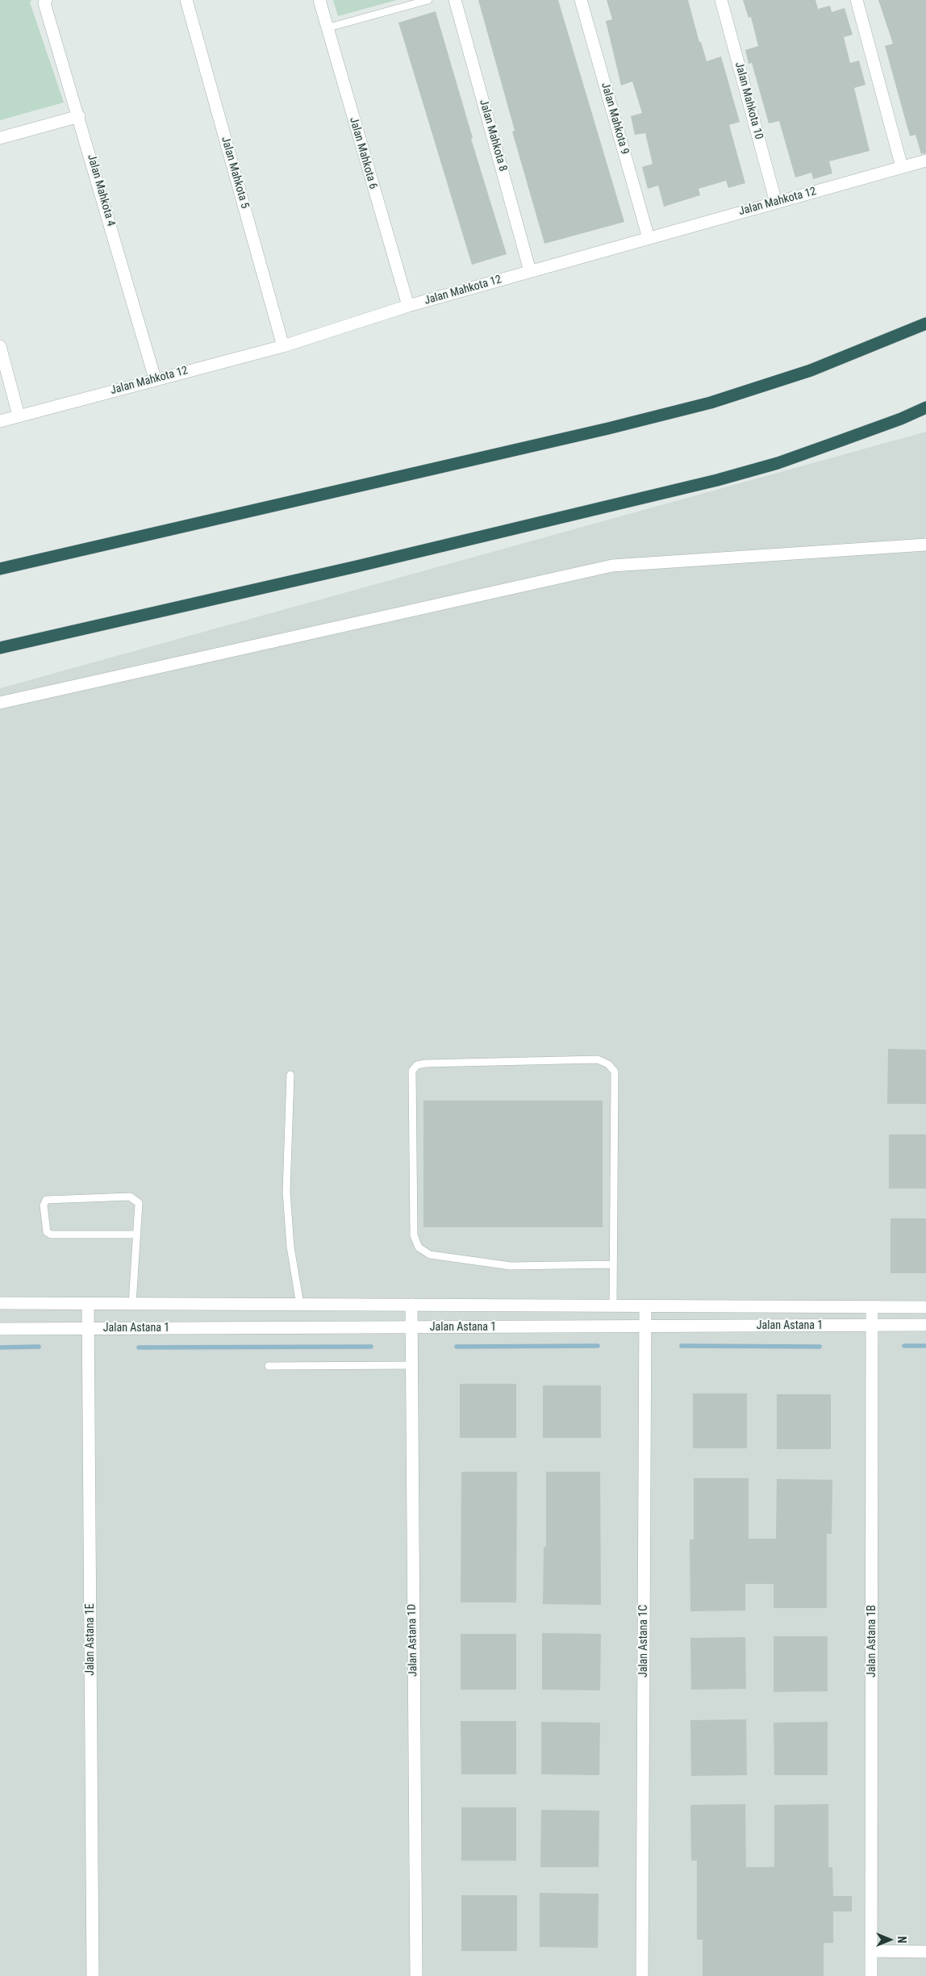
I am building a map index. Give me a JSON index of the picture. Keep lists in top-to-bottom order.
{
  "streets": {
    "street": [
      "Jalan Mahkota 10",
      "Jalan Mahkota 9",
      "Jalan Mahkota 8",
      "Jalan Mahkota 6",
      "Jalan Mahkota 5",
      "Jalan Mahkota 4",
      "Jalan Mahkota 12",
      "Jalan Astana 1",
      "Jalan Astana 1E",
      "Jalan Astana 1D",
      "Jalan Astana 1C",
      "Jalan Astana 1B"
    ]
  },
  "crossings": [
    ["Jalan Mahkota 10", "Jalan Mahkota 12"],
    ["Jalan Mahkota 9", "Jalan Mahkota 12"],
    ["Jalan Mahkota 8", "Jalan Mahkota 12"],
    ["Jalan Mahkota 6", "Jalan Mahkota 12"],
    ["Jalan Mahkota 5", "Jalan Mahkota 12"],
    ["Jalan Mahkota 4", "Jalan Mahkota 12"],
    ["Jalan Astana 1", "Jalan Astana 1E"],
    ["Jalan Astana 1", "Jalan Astana 1D"],
    ["Jalan Astana 1", "Jalan Astana 1C"],
    ["Jalan Astana 1", "Jalan Astana 1B"]
  ],
  "north": "right"
}
